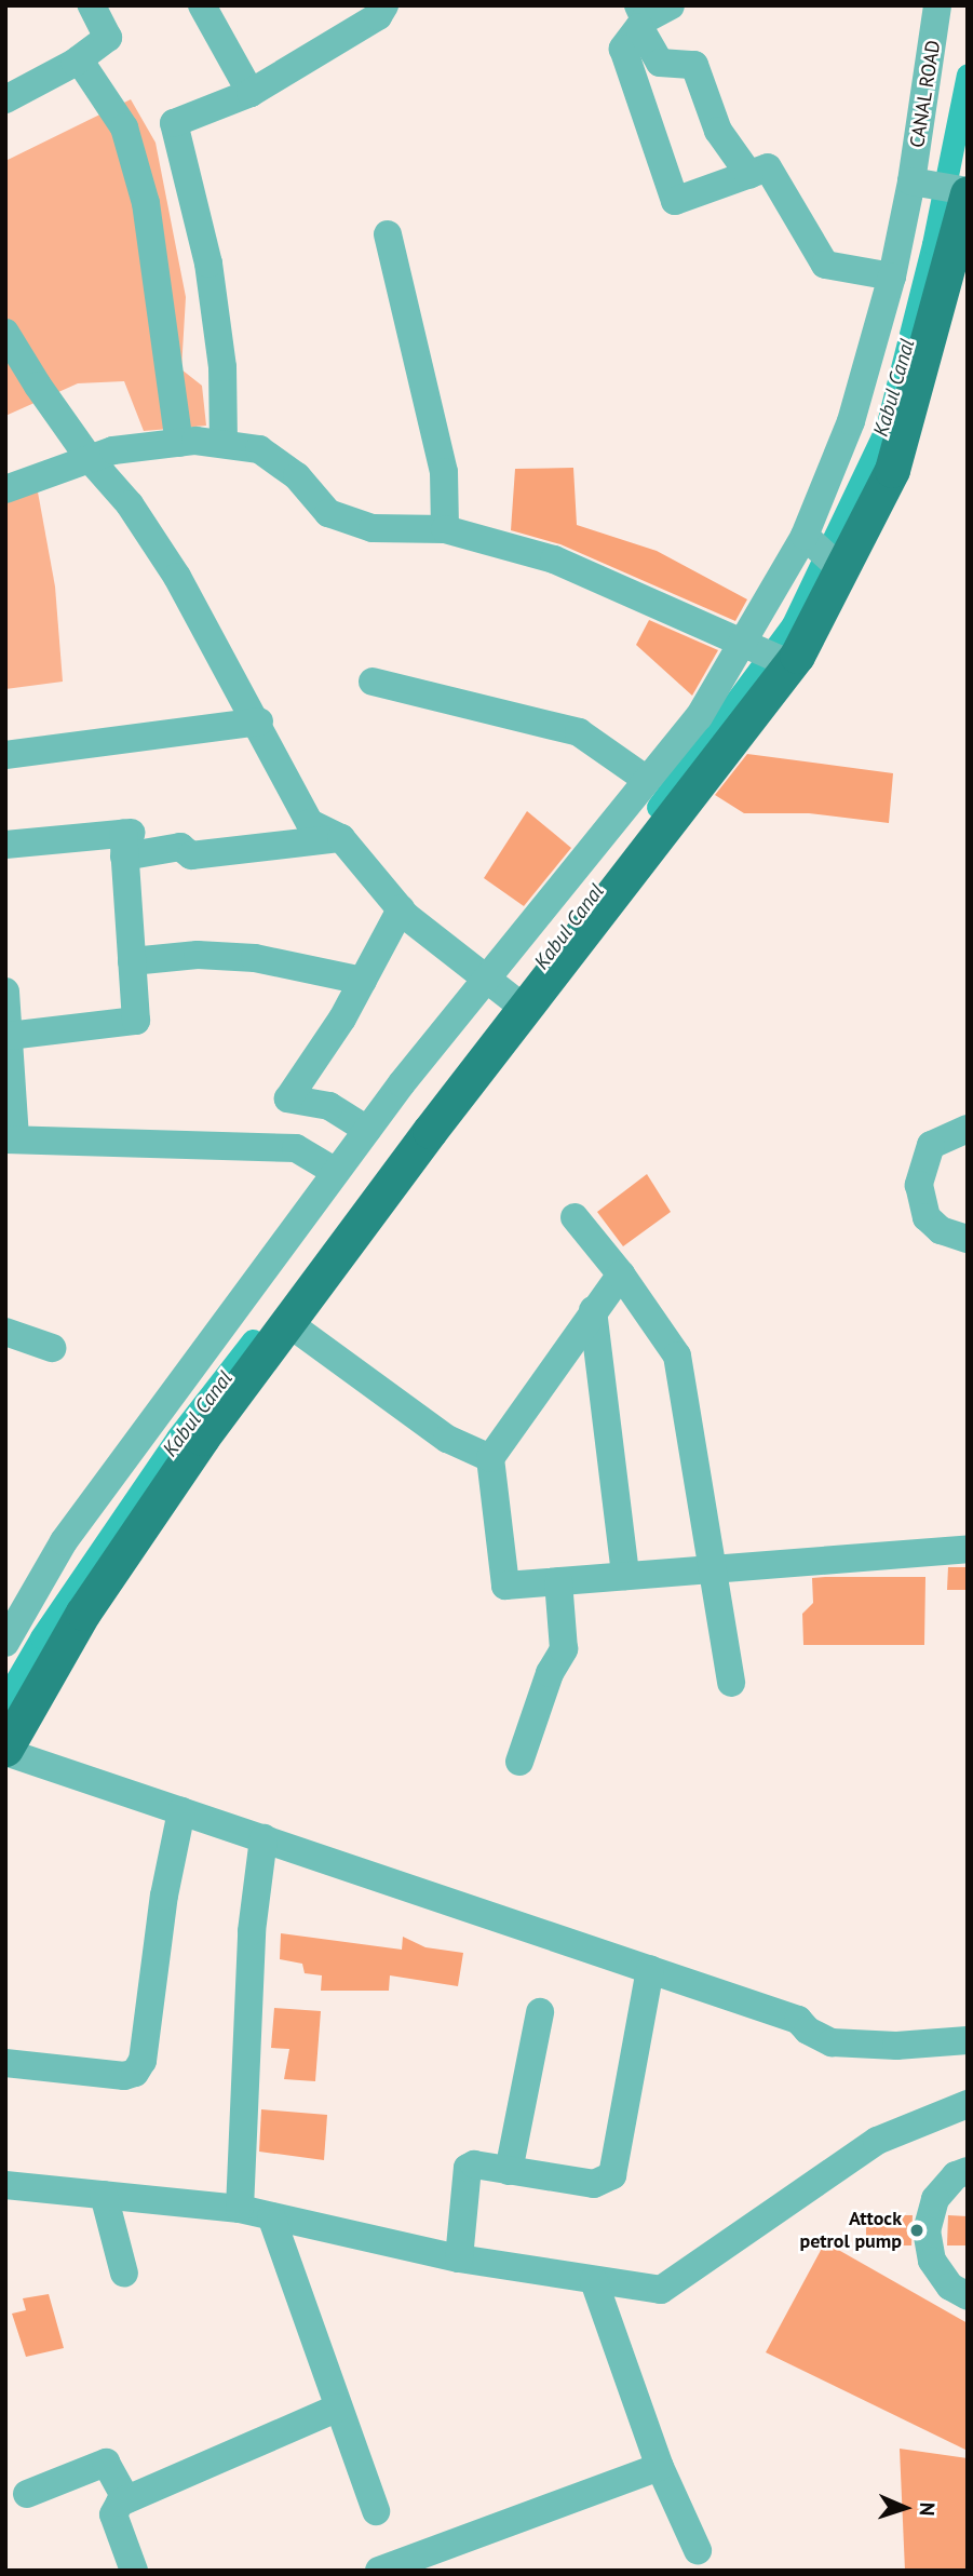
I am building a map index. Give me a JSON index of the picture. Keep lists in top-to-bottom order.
{
  "streets": {
    "street": ["CANAL ROAD"]
  },
  "water": ["Kabul Canal"],
  "places": ["Attock petrol pump"],
  "north": "right"
}
